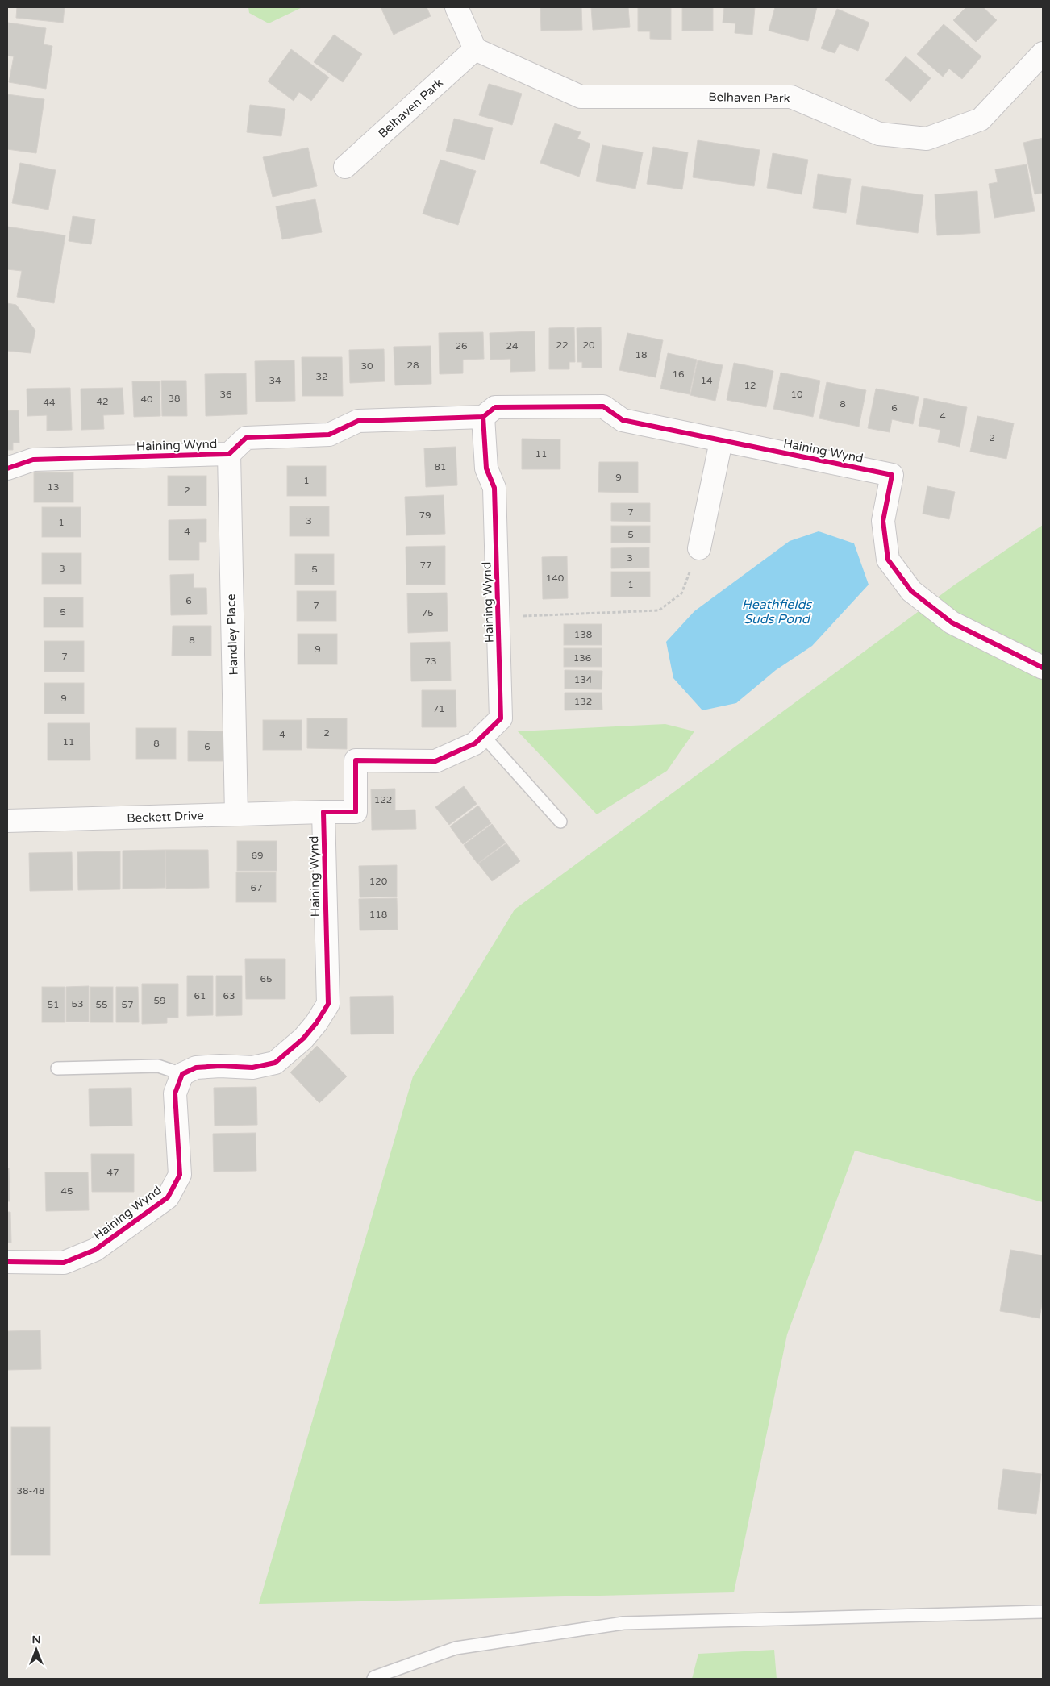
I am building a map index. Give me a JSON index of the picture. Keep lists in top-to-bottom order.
{
  "streets": {
    "street": [
      "Belhaven Park",
      "Haining Wynd",
      "Handley Place",
      "Beckett Drive"
    ]
  },
  "crossings": [
    ["Haining Wynd", "Handley Place"],
    ["Haining Wynd", "Beckett Drive"],
    ["Handley Place", "Beckett Drive"]
  ],
  "water": ["Heathfields Suds Pond"],
  "house_numbers": [
    "22",
    "20",
    "26",
    "24",
    "18",
    "28",
    "30",
    "16",
    "32",
    "34",
    "14",
    "12",
    "36",
    "10",
    "38",
    "40",
    "42",
    "44",
    "8",
    "6",
    "4",
    "2",
    "11",
    "81",
    "9",
    "1",
    "13",
    "2",
    "7",
    "79",
    "3",
    "1",
    "4",
    "5",
    "3",
    "77",
    "3",
    "5",
    "140",
    "1",
    "6",
    "7",
    "5",
    "75",
    "138",
    "8",
    "9",
    "7",
    "136",
    "73",
    "134",
    "9",
    "132",
    "71",
    "2",
    "4",
    "11",
    "8",
    "6",
    "122",
    "69",
    "120",
    "67",
    "118",
    "65",
    "61",
    "63",
    "59",
    "53",
    "51",
    "55",
    "57",
    "47",
    "45",
    "38-48"
  ],
  "north": "top"
}
